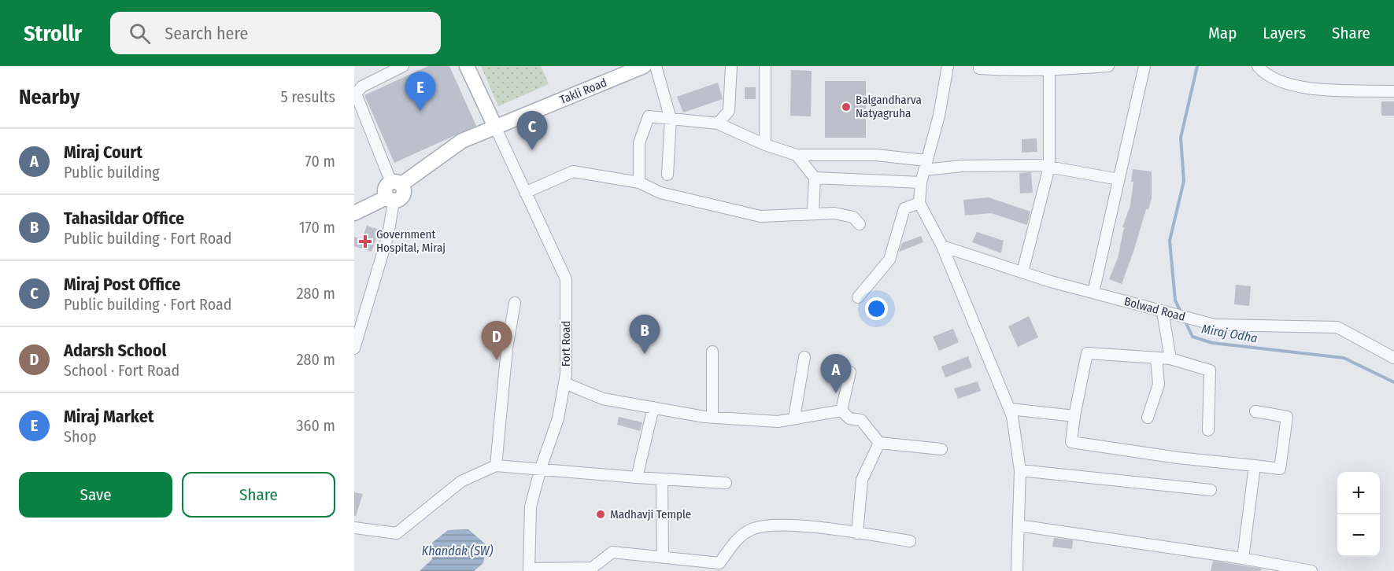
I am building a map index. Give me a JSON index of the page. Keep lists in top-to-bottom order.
{
  "streets": {
    "main road": ["Takli Road"],
    "street": ["Bolwad Road", "Fort Road"]
  },
  "crossings": [
    ["Takli Road", "Fort Road"]
  ],
  "water": ["Miraj Odha", "Khandak (SW)"],
  "places": {
    "other": ["Balgandharva Natyagruha", "Madhavji Temple"],
    "health": ["Government Hospital, Miraj"]
  },
  "page": {
    "header": "Strollr",
    "search": "Search here",
    "nav": ["Map", "Layers", "Share"],
    "heading": ["Nearby", "5 results"],
    "pins": [
      "E",
      "C",
      "B",
      "D",
      "A"
    ],
    "list": [
      {
        "mark": "A",
        "name": "Miraj Court",
        "note": "Public building",
        "value": "70 m"
      },
      {
        "mark": "B",
        "name": "Tahasildar Office",
        "note": "Public building · Fort Road",
        "value": "170 m"
      },
      {
        "mark": "C",
        "name": "Miraj Post Office",
        "note": "Public building · Fort Road",
        "value": "280 m"
      },
      {
        "mark": "D",
        "name": "Adarsh School",
        "note": "School · Fort Road",
        "value": "280 m"
      },
      {
        "mark": "E",
        "name": "Miraj Market",
        "note": "Shop",
        "value": "360 m"
      }
    ],
    "buttons": ["Save", "Share"],
    "map_buttons": ["+", "−"]
  }
}
